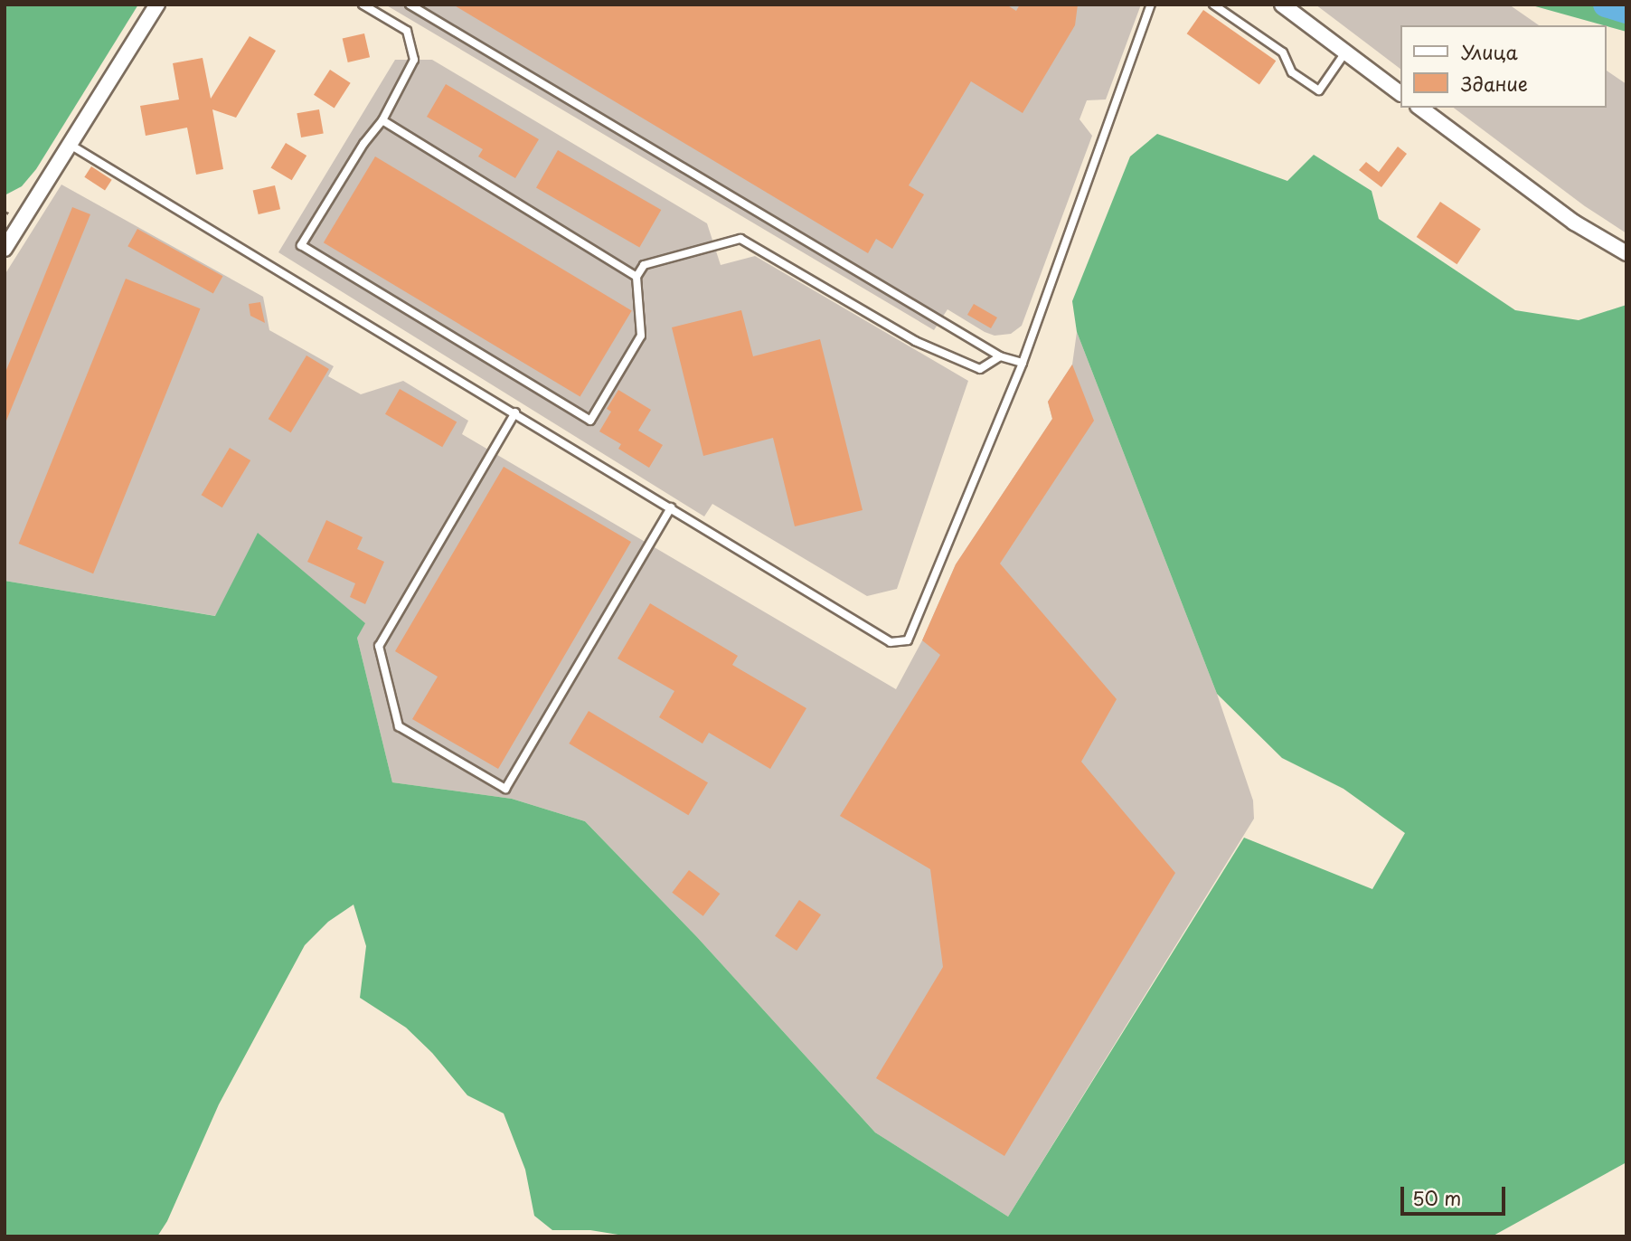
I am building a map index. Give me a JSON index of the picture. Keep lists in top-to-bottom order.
{
  "legend": ["Улица", "Здание"],
  "scale_bar": "50 m"
}
